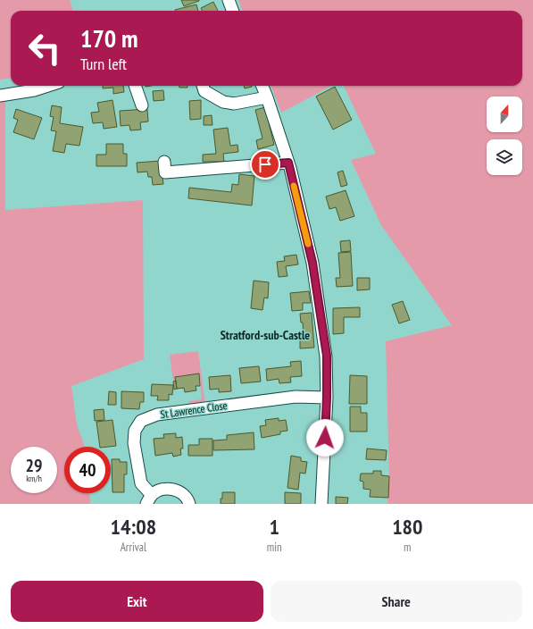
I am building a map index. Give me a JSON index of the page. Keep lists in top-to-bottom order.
{
  "streets": {
    "street": ["St Lawrence Close"]
  },
  "districts": ["Stratford-sub-Castle"],
  "north": "top",
  "page": {
    "turn": ["170 m", "Turn left"],
    "speed": "29 km/h",
    "limit": "40",
    "eta": [
      "14:08",
      "Arrival",
      "1",
      "min",
      "180",
      "m"
    ],
    "buttons": ["Exit", "Share"]
  }
}
